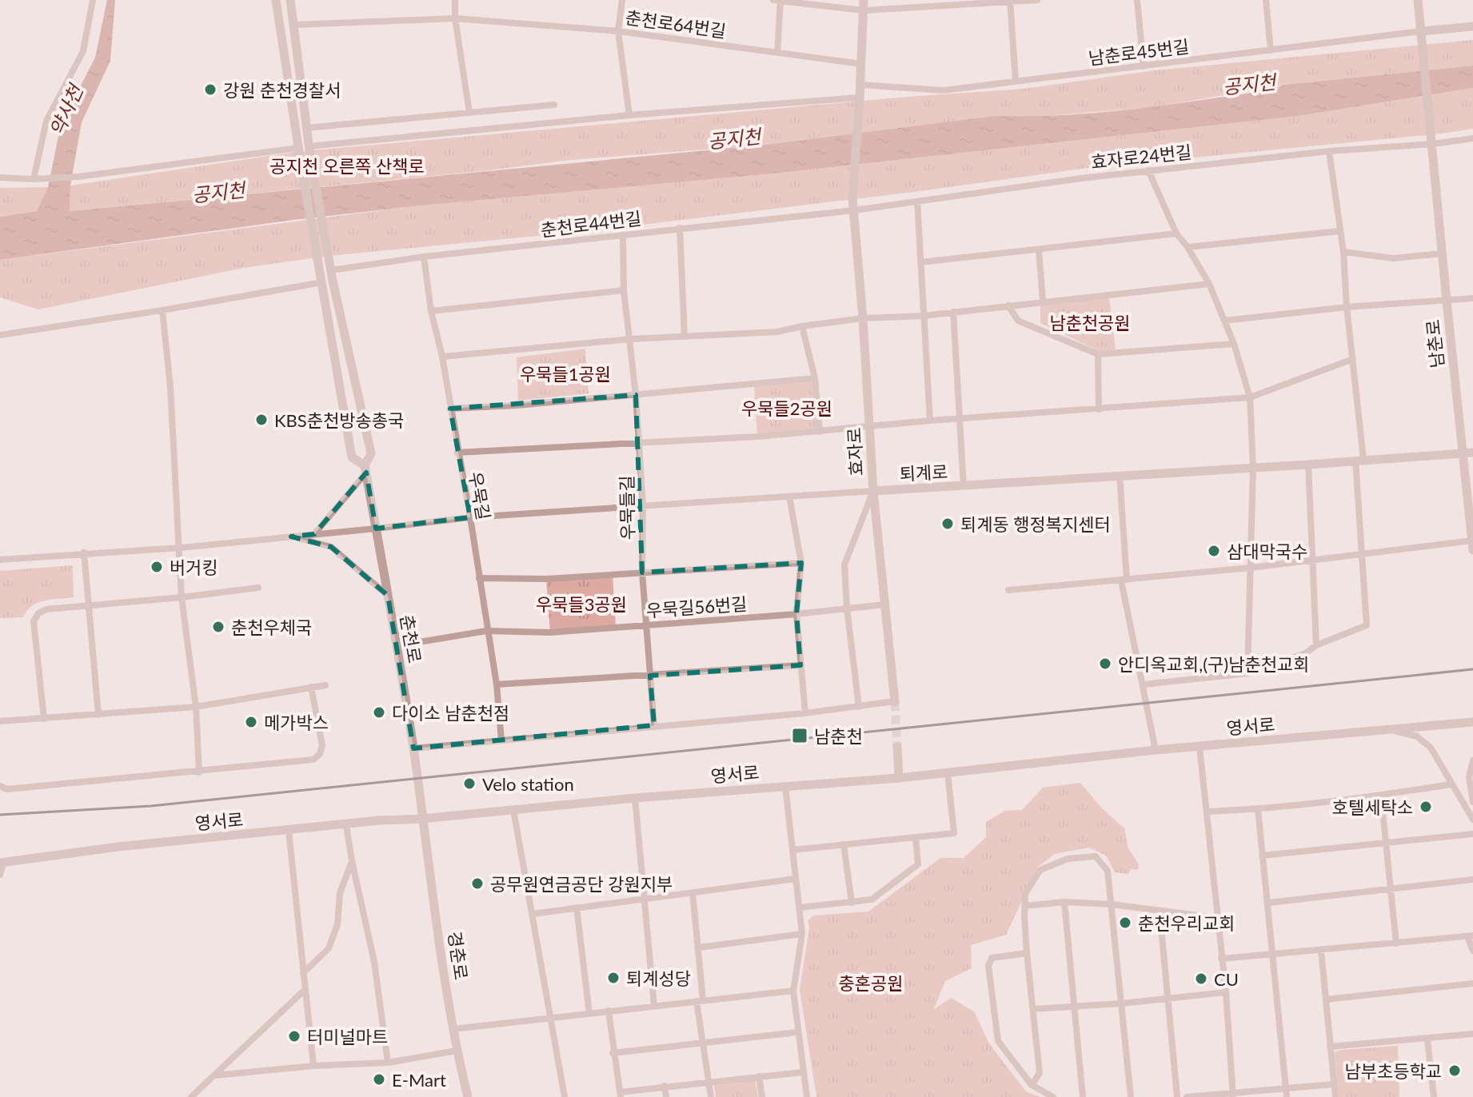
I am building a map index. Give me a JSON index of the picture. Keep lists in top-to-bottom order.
{
  "streets": {
    "street": [
      "춘천로64번길",
      "남춘로45번길",
      "효자로24번길",
      "춘천로44번길",
      "남춘로",
      "효자로",
      "퇴계로",
      "우묵길",
      "우묵들길",
      "우묵길56번길",
      "춘천로",
      "영서로",
      "경춘로"
    ]
  },
  "crossings": [
    ["남춘로45번길", "남춘로"],
    ["효자로24번길", "춘천로44번길"],
    ["효자로24번길", "남춘로"],
    ["효자로24번길", "효자로"],
    ["춘천로44번길", "효자로"],
    ["춘천로44번길", "우묵길"],
    ["춘천로44번길", "우묵들길"],
    ["춘천로44번길", "춘천로"],
    ["남춘로", "퇴계로"],
    ["효자로", "퇴계로"],
    ["효자로", "우묵길56번길"],
    ["퇴계로", "우묵길"],
    ["퇴계로", "우묵들길"],
    ["퇴계로", "춘천로"],
    ["우묵길", "우묵길56번길"],
    ["우묵들길", "우묵길56번길"],
    ["우묵길56번길", "춘천로"],
    ["춘천로", "영서로"],
    ["춘천로", "경춘로"],
    ["영서로", "경춘로"]
  ],
  "water": ["공지천", "약사천"],
  "parks": [
    "공지천 오른쪽 산책로",
    "남춘천공원",
    "우묵들1공원",
    "우묵들2공원",
    "우묵들3공원",
    "충혼공원"
  ],
  "places": {
    "other": [
      "강원 춘천경찰서",
      "KBS춘천방송총국",
      "퇴계동 행정복지센터",
      "삼대막국수",
      "버거킹",
      "춘천우체국",
      "안디옥교회,(구)남춘천교회",
      "다이소 남춘천점",
      "메가박스",
      "Velo station",
      "호텔세탁소",
      "공무원연금공단 강원지부",
      "춘천우리교회",
      "퇴계성당",
      "CU",
      "터미널마트",
      "남부초등학교",
      "E-Mart"
    ],
    "transit": ["남춘천"]
  }
}
